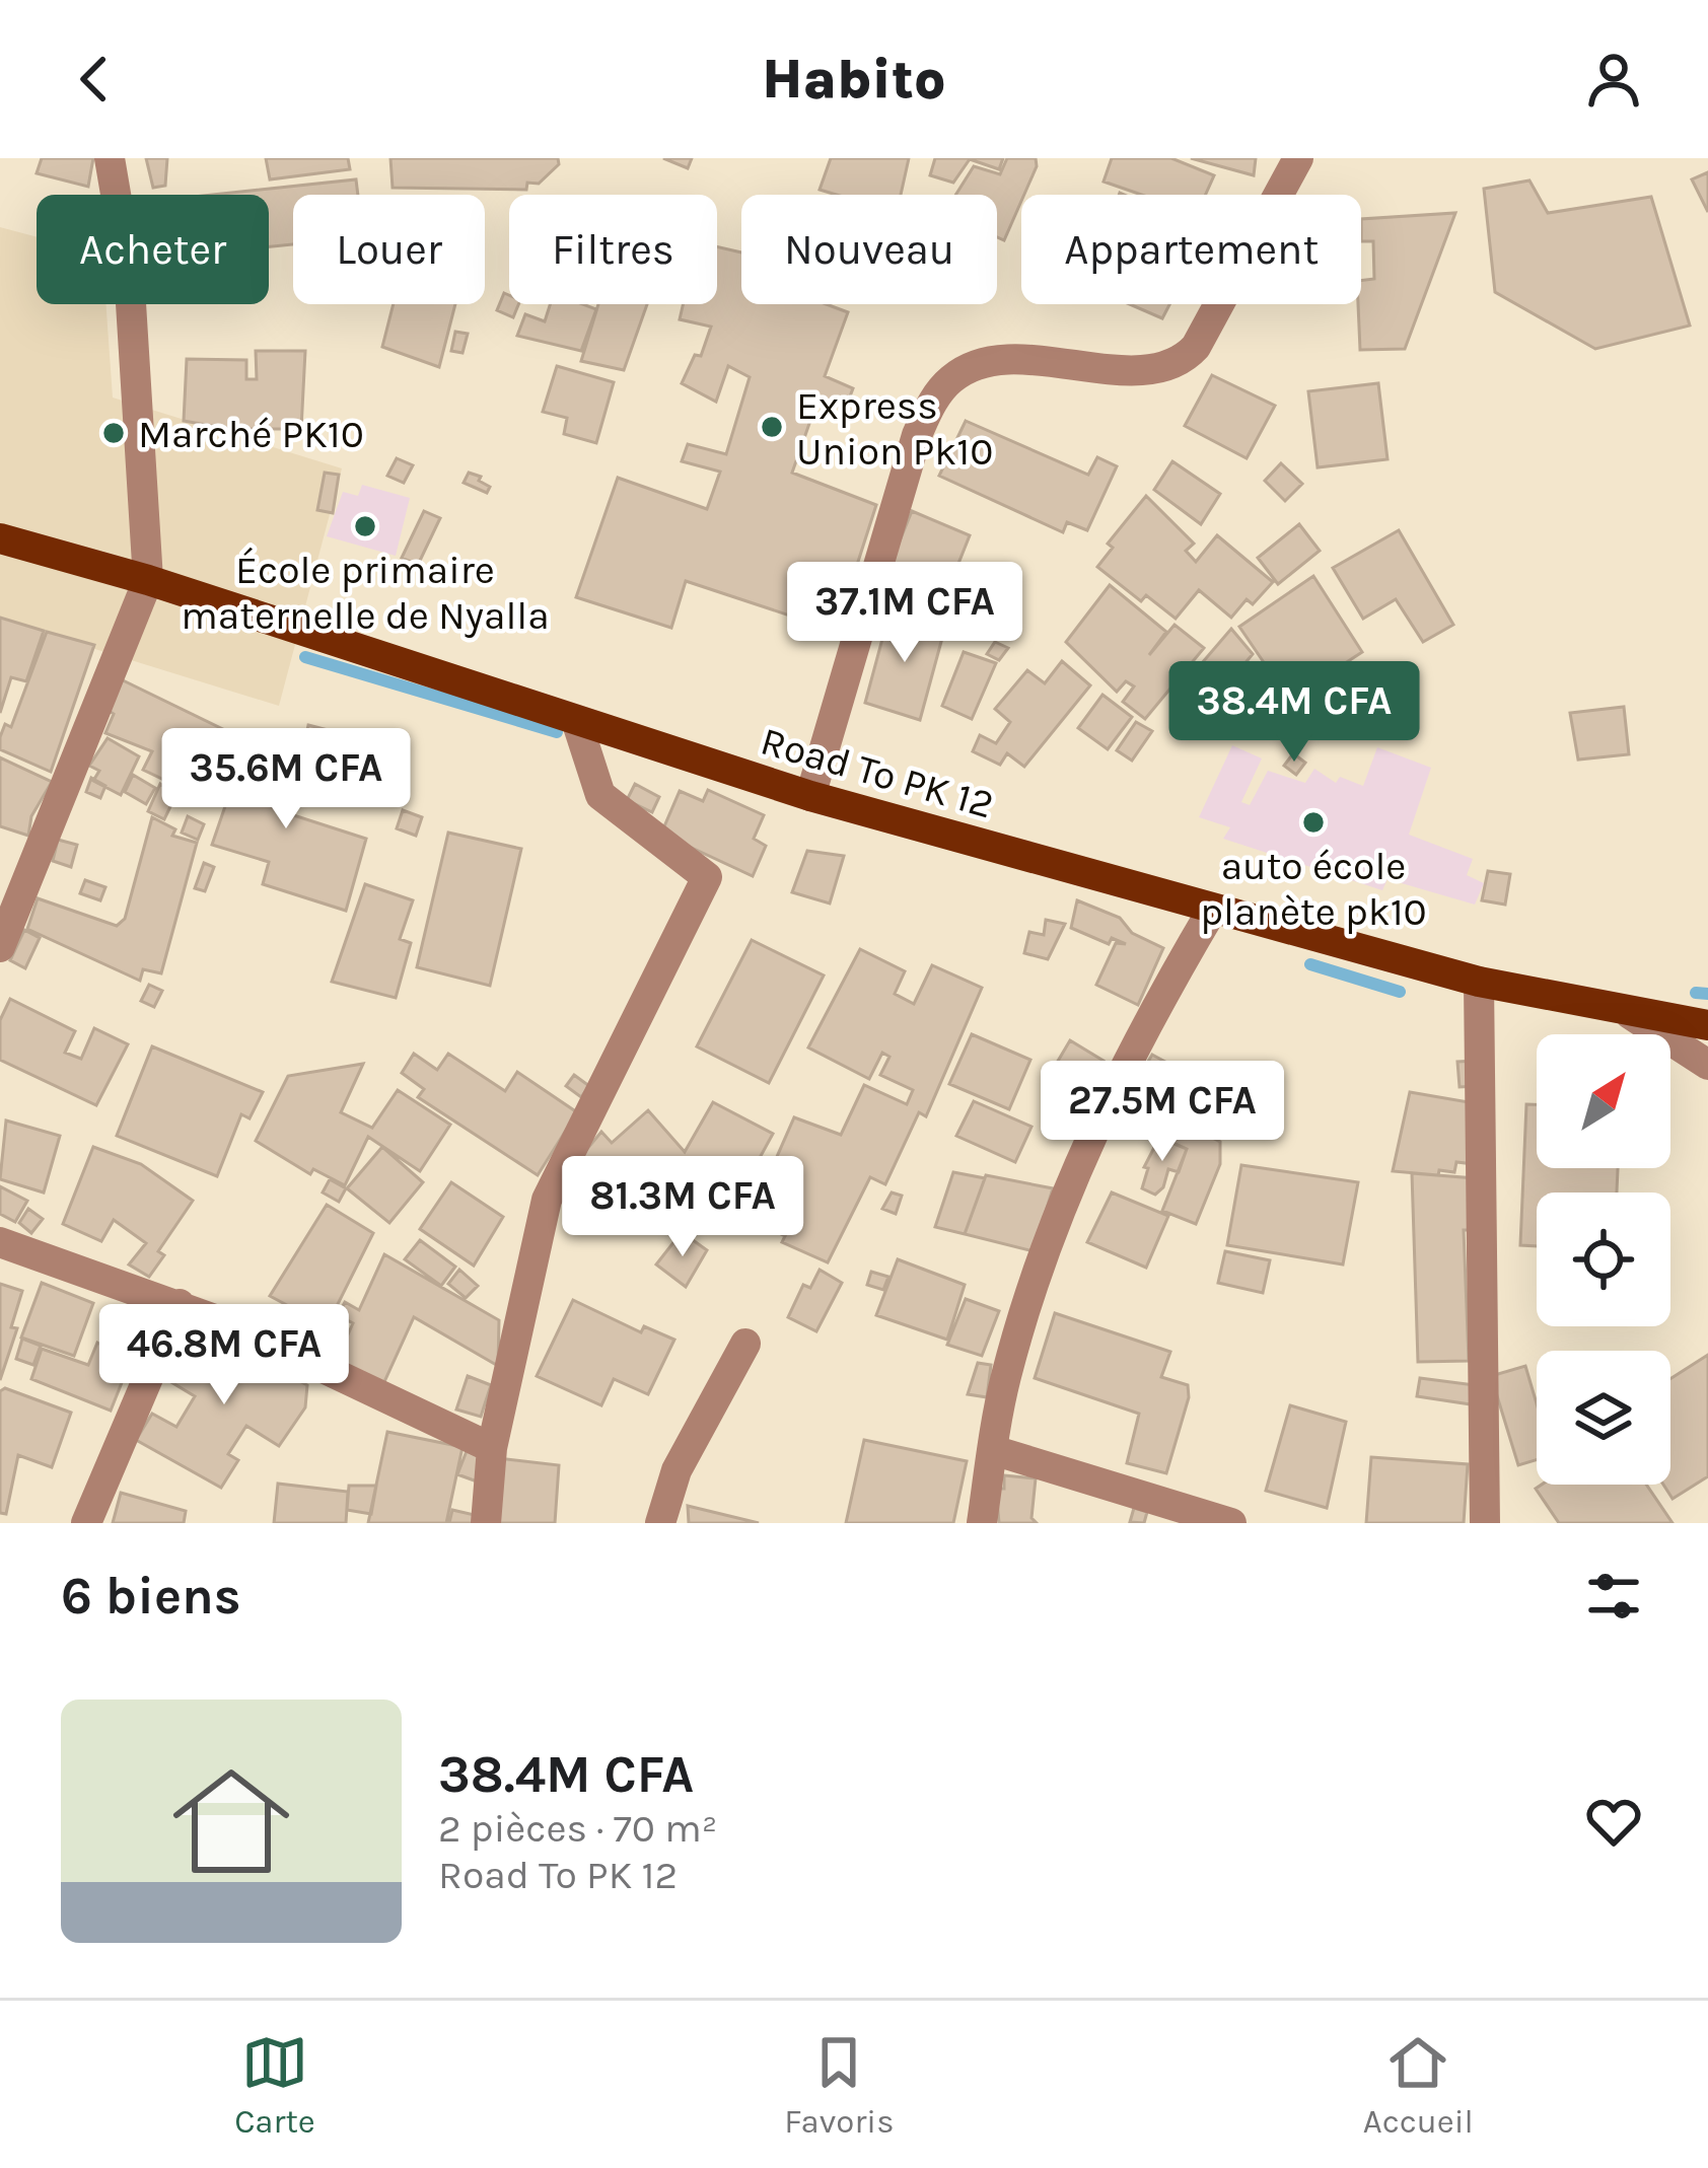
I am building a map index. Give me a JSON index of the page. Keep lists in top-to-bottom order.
{
  "streets": {
    "main road": ["Road To PK 12"]
  },
  "places": [
    "Express Union Pk10",
    "Marché PK10",
    "École primaire maternelle de Nyalla",
    "auto école planète pk10"
  ],
  "north": "top right",
  "page": {
    "header": "Habito",
    "chip": [
      "Acheter",
      "Louer",
      "Filtres",
      "Nouveau",
      "Appartement"
    ],
    "price": [
      "37.1M CFA",
      "38.4M CFA",
      "35.6M CFA",
      "27.5M CFA",
      "81.3M CFA",
      "46.8M CFA"
    ],
    "heading": "6 biens",
    "list": [
      {
        "name": "38.4M CFA",
        "note": "2 pièces · 70 m² · Road To PK 12"
      }
    ],
    "tabs": ["Carte", "Favoris", "Accueil"]
  }
}
